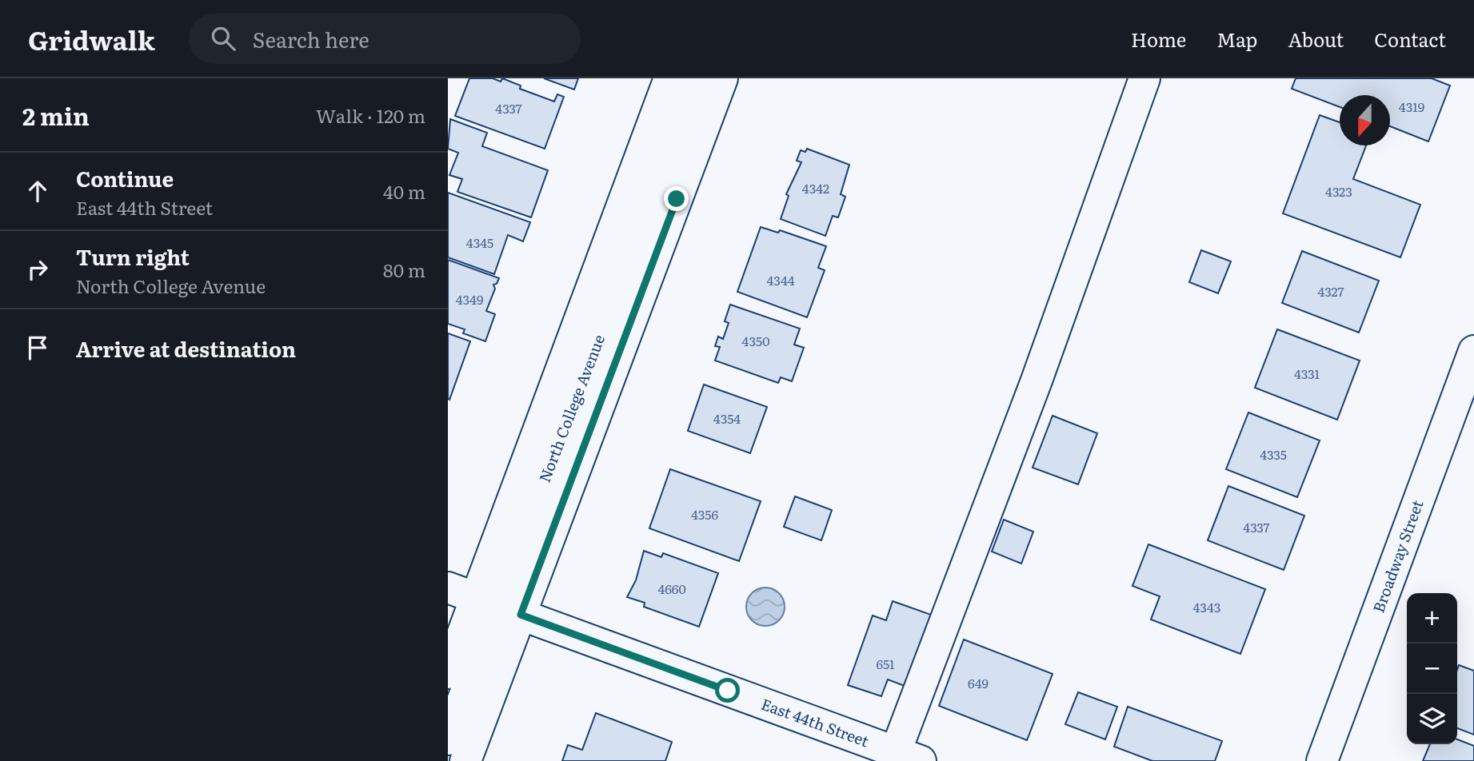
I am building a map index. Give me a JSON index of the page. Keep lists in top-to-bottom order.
{
  "streets": {
    "main road": ["North College Avenue", "Broadway Street", "East 44th Street"]
  },
  "crossings": [
    ["North College Avenue", "East 44th Street"]
  ],
  "house_numbers": [
    "4319",
    "4337",
    "4342",
    "4323",
    "4345",
    "4344",
    "4327",
    "4349",
    "4350",
    "4331",
    "4354",
    "4335",
    "4356",
    "4337",
    "4660",
    "4343",
    "651",
    "649"
  ],
  "north": "bottom",
  "page": {
    "header": "Gridwalk",
    "search": "Search here",
    "nav": [
      "Home",
      "Map",
      "About",
      "Contact"
    ],
    "heading": ["2 min", "Walk · 120 m"],
    "list": [
      ["Continue", "East 44th Street", "40 m"],
      ["Turn right", "North College Avenue", "80 m"],
      "Arrive at destination"
    ],
    "map_buttons": ["+", "−"]
  }
}
